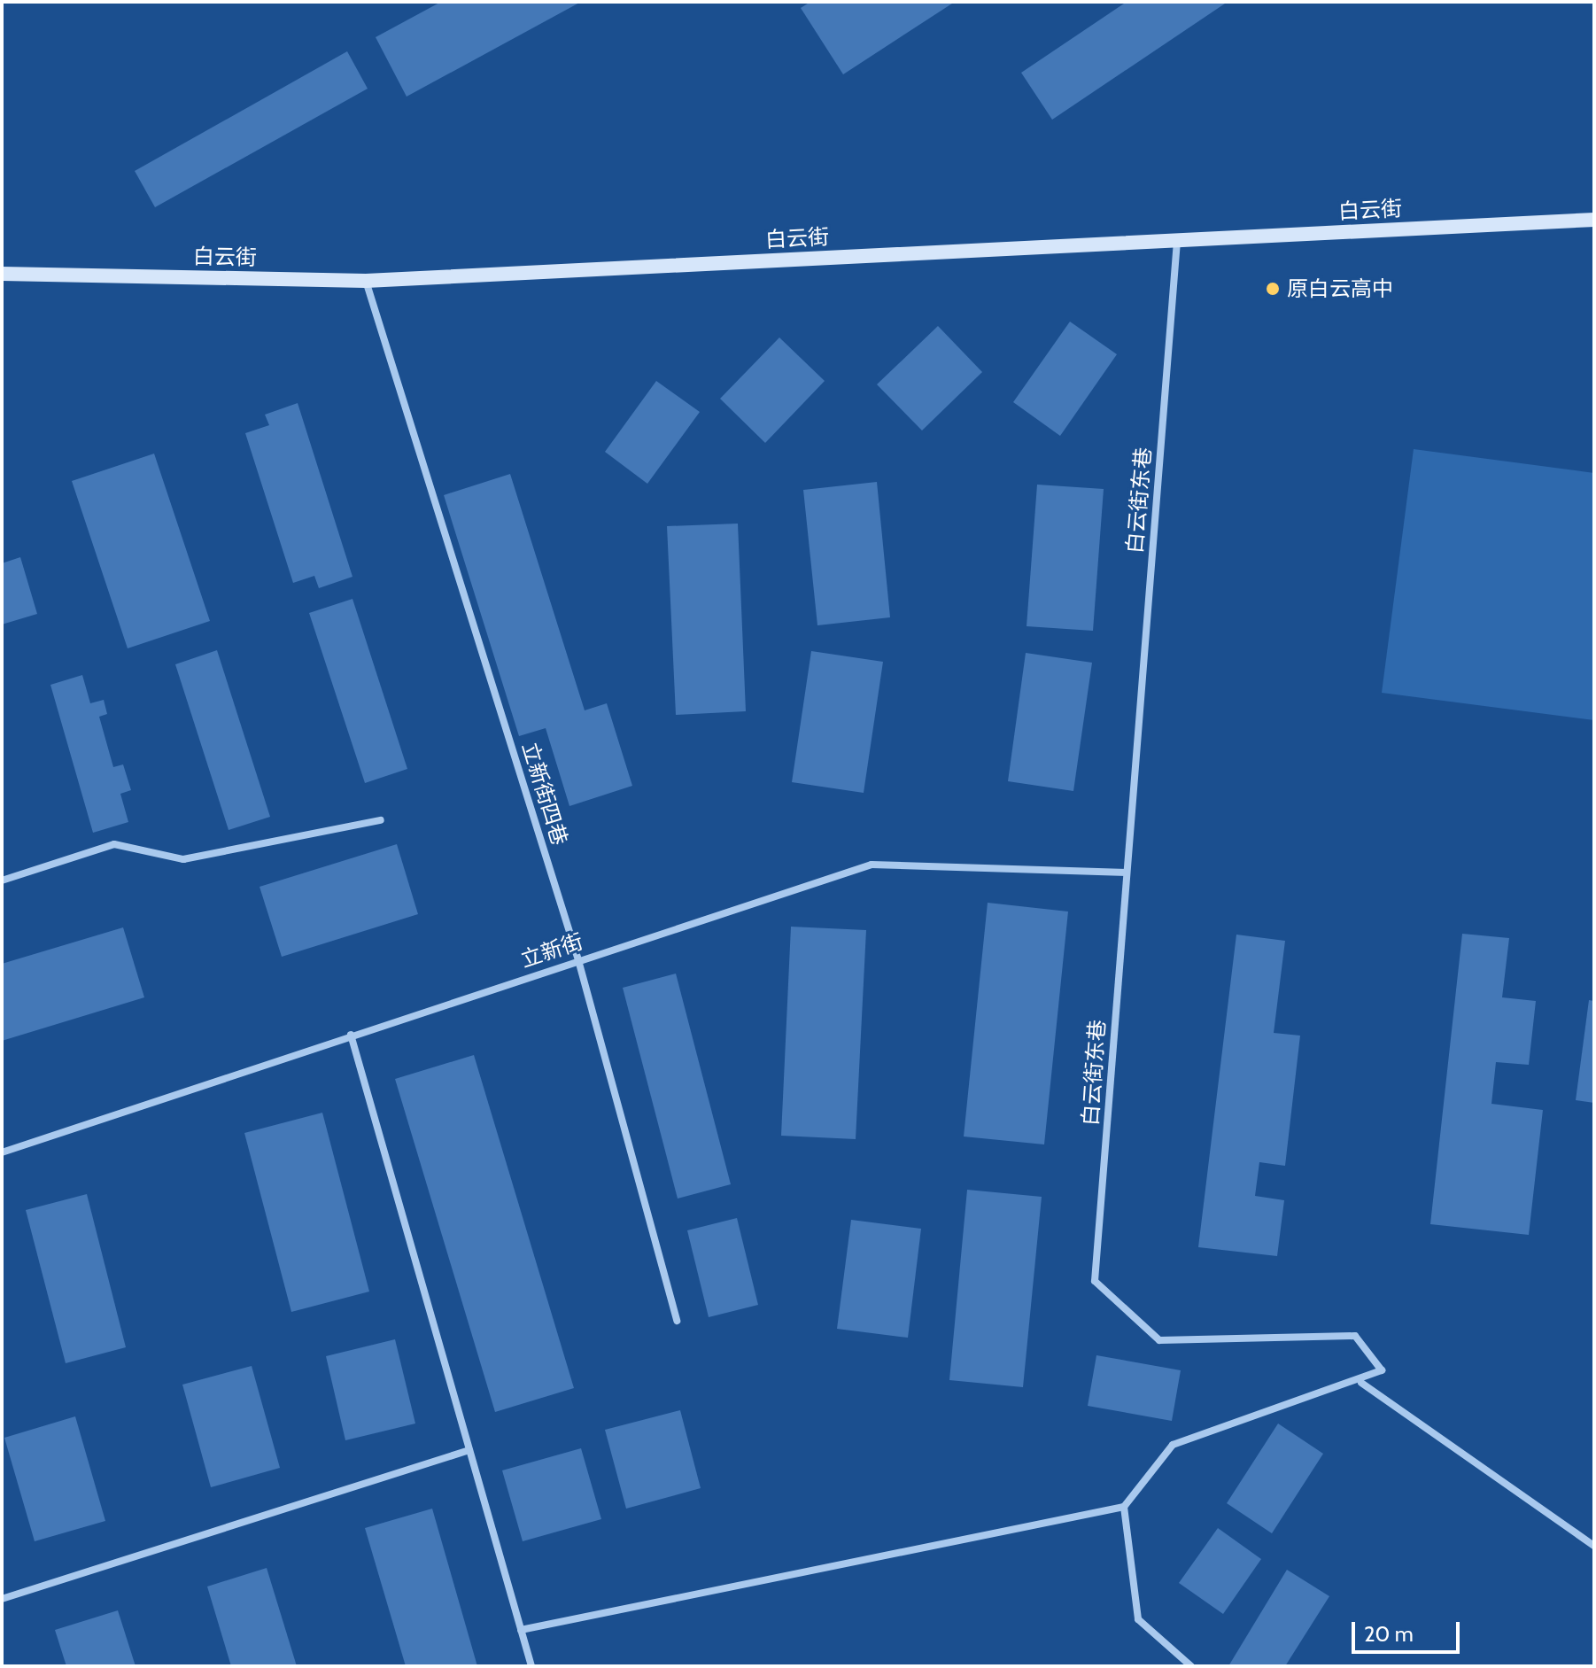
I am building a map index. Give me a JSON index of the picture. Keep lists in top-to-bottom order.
{
  "streets": {
    "main road": ["白云街"],
    "street": ["白云街东巷", "立新街四巷", "立新街"]
  },
  "crossings": [
    ["白云街", "白云街东巷"],
    ["白云街", "立新街四巷"],
    ["白云街东巷", "立新街"],
    ["立新街四巷", "立新街"]
  ],
  "places": ["原白云高中"],
  "scale_bar": "20 m"
}
